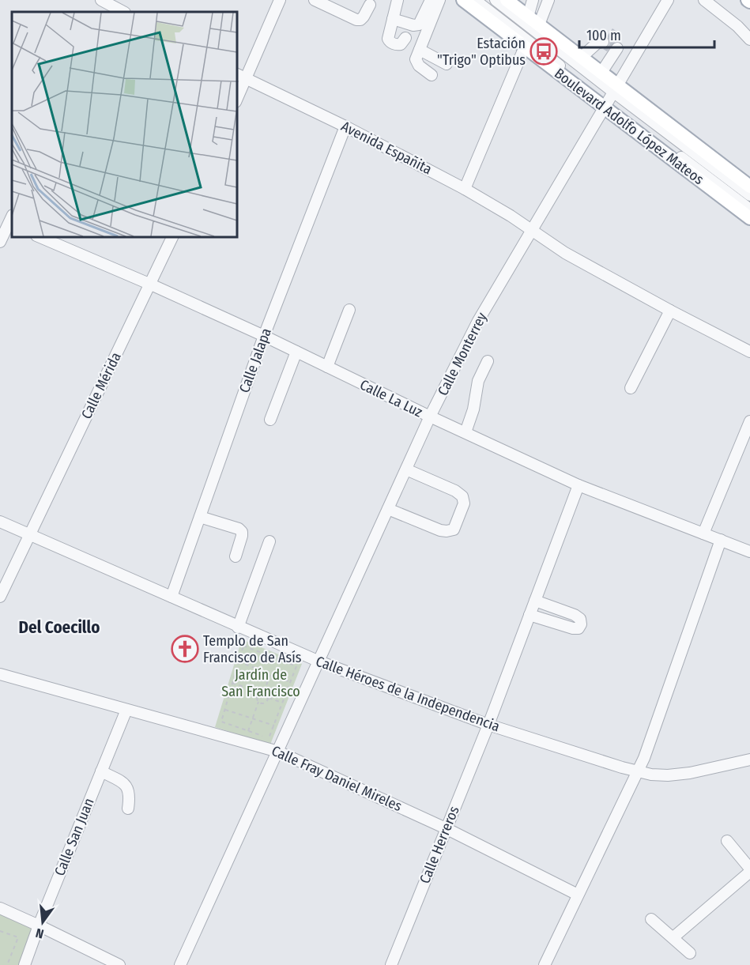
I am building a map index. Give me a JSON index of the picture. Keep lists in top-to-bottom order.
{
  "streets": {
    "main road": ["Boulevard Adolfo López Mateos"],
    "street": [
      "Avenida Españita",
      "Calle Monterrey",
      "Calle Jalapa",
      "Calle Mérida",
      "Calle La Luz",
      "Calle Héroes de la Independencia",
      "Calle Fray Daniel Mireles",
      "Calle San Juan",
      "Calle Herreros"
    ]
  },
  "crossings": [
    ["Boulevard Adolfo López Mateos", "Calle Monterrey"],
    ["Avenida Españita", "Calle Monterrey"],
    ["Avenida Españita", "Calle Jalapa"],
    ["Calle Monterrey", "Calle La Luz"],
    ["Calle Monterrey", "Calle Héroes de la Independencia"],
    ["Calle Monterrey", "Calle Fray Daniel Mireles"],
    ["Calle Jalapa", "Calle La Luz"],
    ["Calle Jalapa", "Calle Héroes de la Independencia"],
    ["Calle Mérida", "Calle La Luz"],
    ["Calle Mérida", "Calle Héroes de la Independencia"],
    ["Calle La Luz", "Calle Herreros"],
    ["Calle Héroes de la Independencia", "Calle Herreros"],
    ["Calle Fray Daniel Mireles", "Calle San Juan"],
    ["Calle Fray Daniel Mireles", "Calle Herreros"]
  ],
  "districts": ["Del Coecillo"],
  "parks": ["Jardín de San Francisco"],
  "places": {
    "bus stop": ["Estación \"Trigo\" Optibus"],
    "church": ["Templo de San Francisco de Asís"]
  },
  "scale_bar": "100 m",
  "north": "bottom"
}
